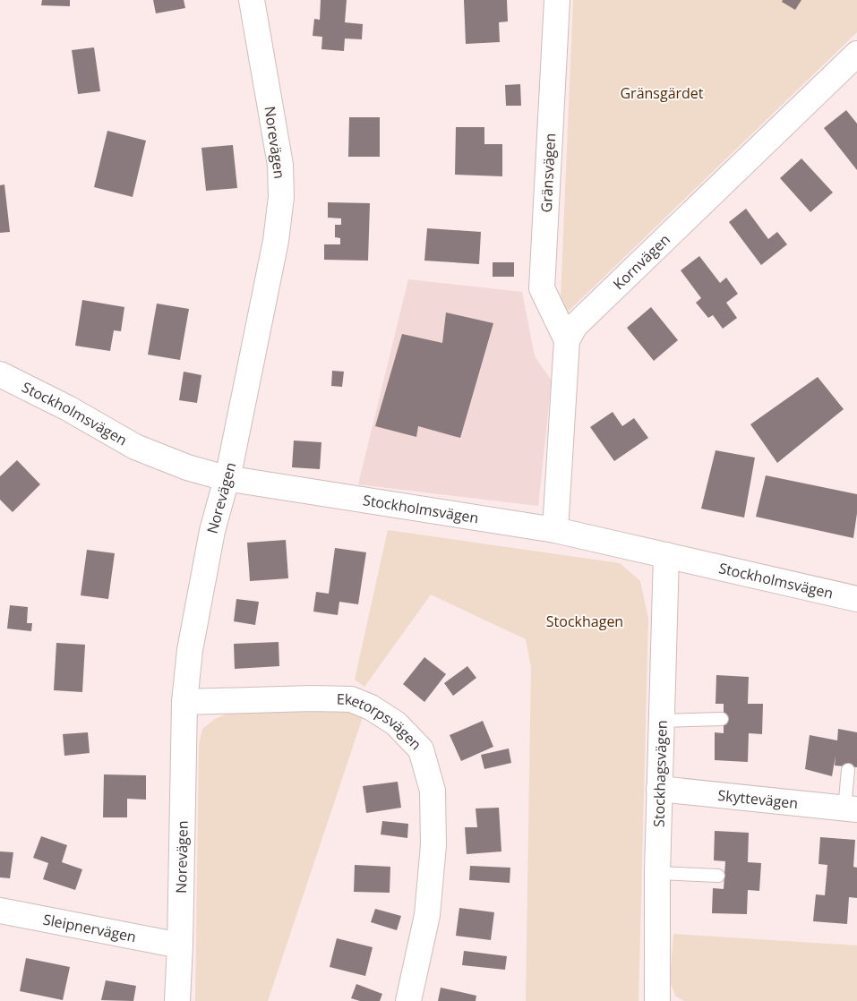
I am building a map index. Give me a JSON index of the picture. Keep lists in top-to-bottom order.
{
  "streets": {
    "street": [
      "Norevägen",
      "Gränsvägen",
      "Kornvägen",
      "Stockholmsvägen",
      "Eketorpsvägen",
      "Stockhagsvägen",
      "Skyttevägen",
      "Sleipnervägen"
    ]
  },
  "crossings": [
    ["Norevägen", "Stockholmsvägen"],
    ["Norevägen", "Eketorpsvägen"],
    ["Norevägen", "Sleipnervägen"],
    ["Gränsvägen", "Kornvägen"],
    ["Stockholmsvägen", "Stockhagsvägen"],
    ["Stockhagsvägen", "Skyttevägen"]
  ],
  "parks": ["Gränsgärdet", "Stockhagen"]
}
